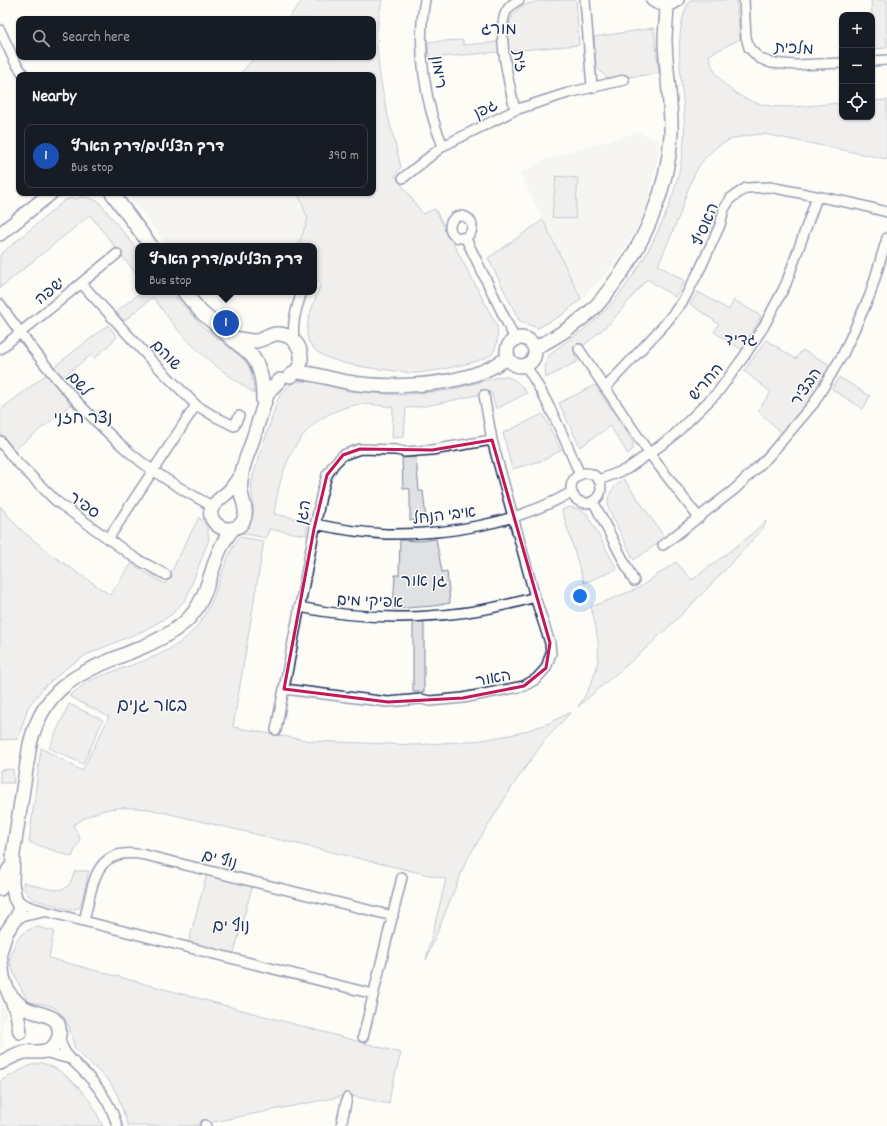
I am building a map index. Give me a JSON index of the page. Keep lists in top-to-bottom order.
{
  "streets": {
    "street": [
      "מלכית",
      "זית",
      "רימון",
      "גפן",
      "האסיף",
      "ישפה",
      "שוהם",
      "החריש",
      "לשם",
      "הבציר",
      "ספיר",
      "הגן",
      "איבי הנחל",
      "אפיקי מים",
      "האור",
      "נוף ים"
    ]
  },
  "crossings": [
    ["זית", "גפן"],
    ["רימון", "גפן"],
    ["האסיף", "החריש"],
    ["ישפה", "שוהם"],
    ["ישפה", "לשם"],
    ["החריש", "איבי הנחל"],
    ["הגן", "איבי הנחל"],
    ["הגן", "אפיקי מים"],
    ["הגן", "האור"],
    ["איבי הנחל", "האור"],
    ["אפיקי מים", "האור"]
  ],
  "districts": [
    "מורג",
    "גדיד",
    "נצר חזני",
    "גן אור",
    "באר גנים",
    "נוף ים"
  ],
  "page": {
    "map_buttons": ["+", "−"],
    "search": "Search here",
    "heading": "Nearby",
    "list": [
      {
        "mark": "1",
        "name": "דרך הצלילים/דרך הארץ",
        "note": "Bus stop",
        "value": "390 m"
      }
    ],
    "popup": ["דרך הצלילים/דרך הארץ", "Bus stop"],
    "pins": "1"
  }
}
